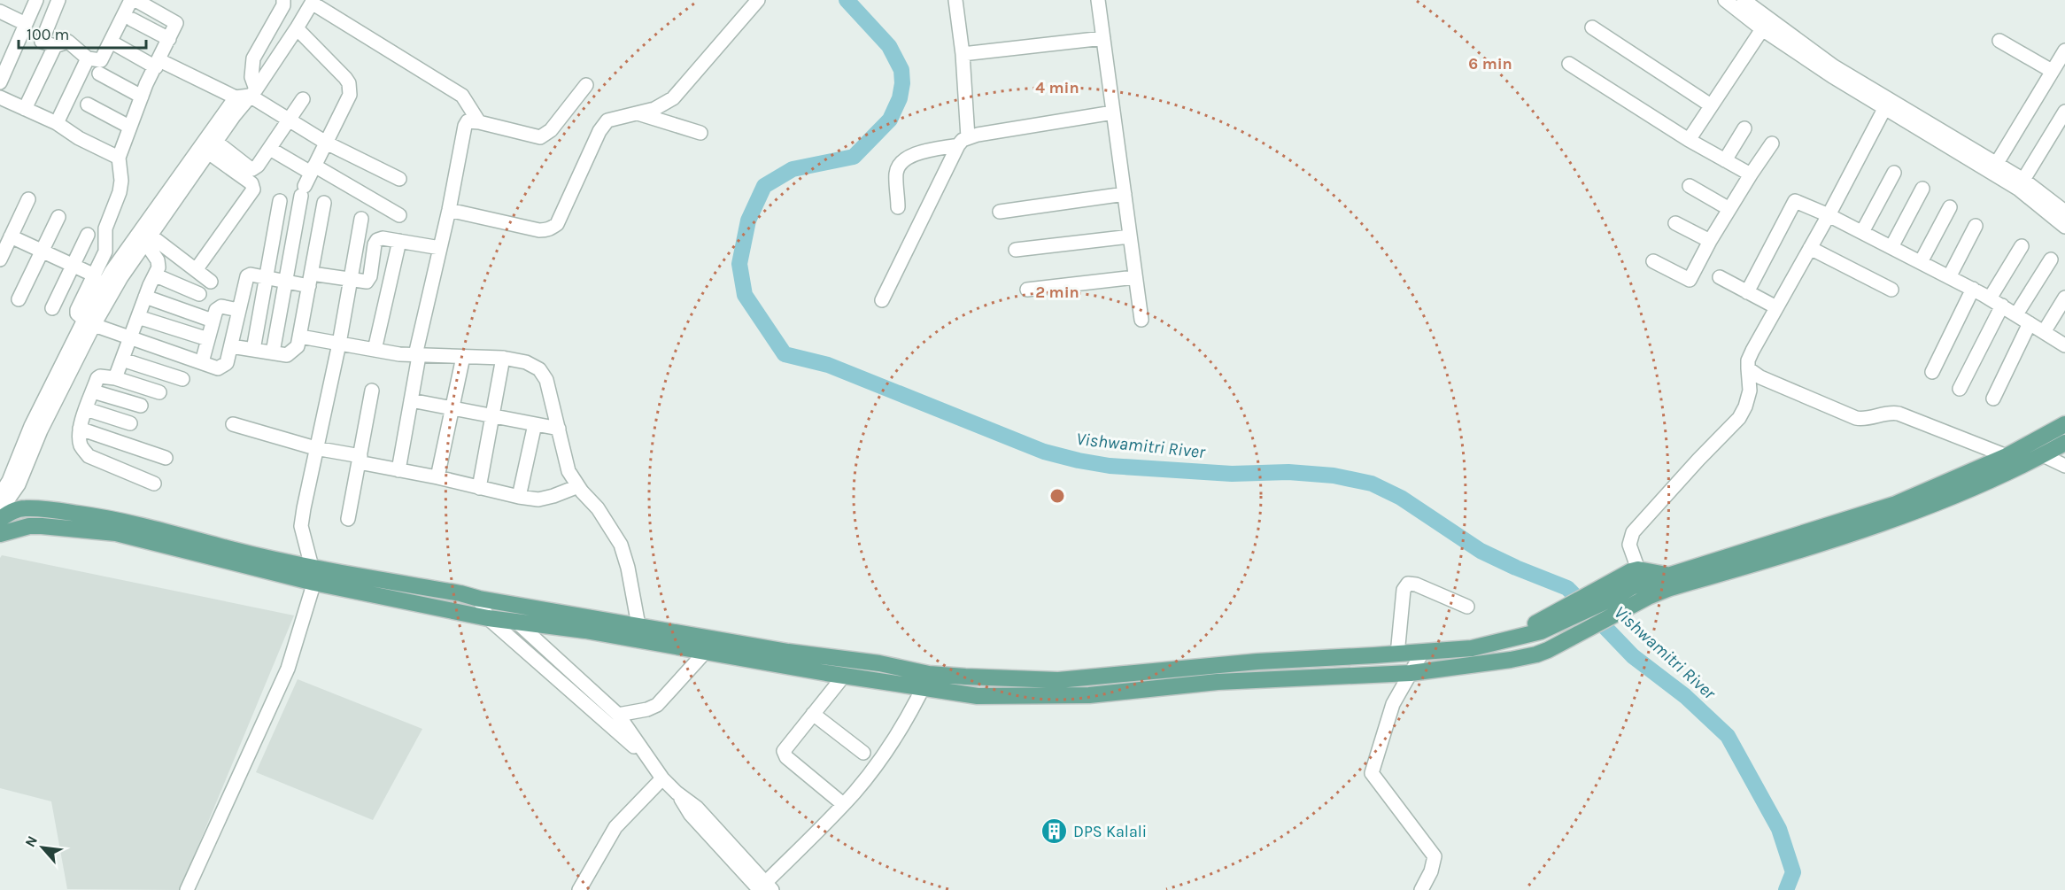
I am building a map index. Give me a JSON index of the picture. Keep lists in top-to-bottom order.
{
  "water": ["Vishwamitri River"],
  "places": {
    "building": ["DPS Kalali"]
  },
  "scale_bar": "100 m",
  "north": "top left",
  "rings": ["6 min", "4 min", "2 min"]
}
